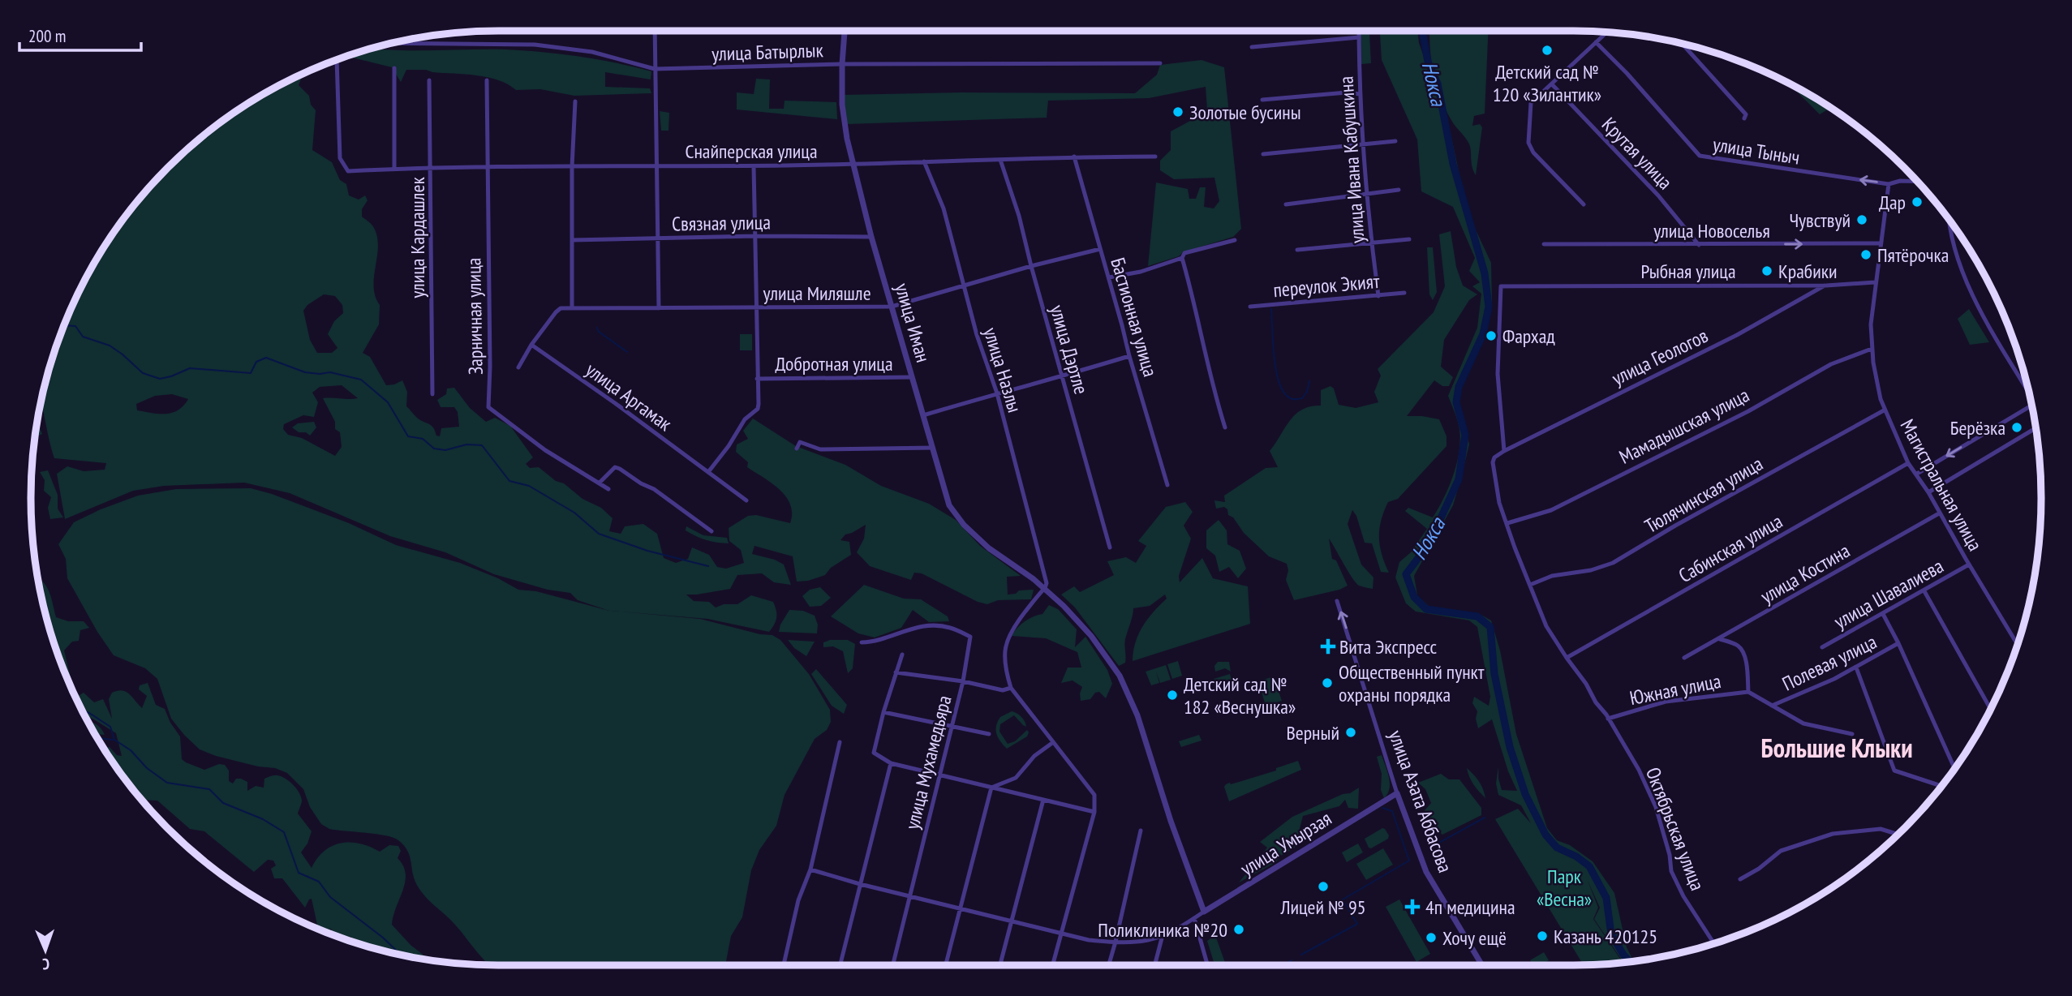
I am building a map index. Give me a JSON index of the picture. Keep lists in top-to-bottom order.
{
  "streets": {
    "street": [
      "улица Батырлык",
      "Снайперская улица",
      "улица Тыныч",
      "Крутая улица",
      "улица Ивана Кабушкина",
      "Связная улица",
      "улица Новоселья",
      "улица Кардашлек",
      "Рыбная улица",
      "переулок Экият",
      "улица Миляшле",
      "Зарничная улица",
      "Бастионная улица",
      "улица Иман",
      "улица Дэртле",
      "улица Геологов",
      "Добротная улица",
      "улица Назлы",
      "улица Аргамак",
      "Мамадышская улица",
      "Магистральная улица",
      "Тюлячинская улица",
      "Сабинская улица",
      "улица Костина",
      "улица Шавалиева",
      "Полевая улица",
      "Южная улица",
      "улица Мухамедьяра",
      "улица Азата Аббасова",
      "Октябрьская улица",
      "улица Умырзая"
    ]
  },
  "crossings": [
    ["улица Батырлык", "улица Иман"],
    ["Снайперская улица", "улица Кардашлек"],
    ["Снайперская улица", "Зарничная улица"],
    ["Снайперская улица", "Бастионная улица"],
    ["Снайперская улица", "улица Иман"],
    ["Снайперская улица", "улица Дэртле"],
    ["Снайперская улица", "улица Назлы"],
    ["улица Тыныч", "Магистральная улица"],
    ["Крутая улица", "улица Новоселья"],
    ["улица Ивана Кабушкина", "переулок Экият"],
    ["Связная улица", "улица Иман"],
    ["улица Новоселья", "Магистральная улица"],
    ["Рыбная улица", "улица Геологов"],
    ["Рыбная улица", "Магистральная улица"],
    ["Рыбная улица", "Октябрьская улица"],
    ["улица Миляшле", "Бастионная улица"],
    ["улица Миляшле", "улица Иман"],
    ["улица Миляшле", "улица Дэртле"],
    ["улица Миляшле", "улица Назлы"],
    ["улица Миляшле", "улица Аргамак"],
    ["улица Иман", "Добротная улица"],
    ["улица Иман", "улица Назлы"],
    ["улица Иман", "улица Умырзая"],
    ["улица Геологов", "Октябрьская улица"],
    ["Мамадышская улица", "Магистральная улица"],
    ["Мамадышская улица", "Октябрьская улица"],
    ["Магистральная улица", "Тюлячинская улица"],
    ["Магистральная улица", "Сабинская улица"],
    ["Магистральная улица", "улица Костина"],
    ["Магистральная улица", "улица Шавалиева"],
    ["Тюлячинская улица", "Октябрьская улица"],
    ["Сабинская улица", "Октябрьская улица"],
    ["Южная улица", "Октябрьская улица"],
    ["улица Азата Аббасова", "улица Умырзая"]
  ],
  "one_way": ["улица Тыныч", "улица Новоселья", "улица Азата Аббасова"],
  "districts": ["Большие Клыки"],
  "water": ["Нокса"],
  "parks": ["Парк «Весна»"],
  "places": {
    "other": [
      "Детский сад № 120 «Зилантик»",
      "Золотые бусины",
      "Дар",
      "Чувствуй",
      "Пятёрочка",
      "Крабики",
      "Фархад",
      "Берёзка",
      "Общественный пункт охраны порядка",
      "Детский сад № 182 «Веснушка»",
      "Верный",
      "Лицей № 95",
      "Поликлиника №20",
      "Казань 420125",
      "Хочу ещё"
    ],
    "health": ["Вита Экспресс", "4п медицина"]
  },
  "scale_bar": "200 m",
  "north": "bottom"
}
